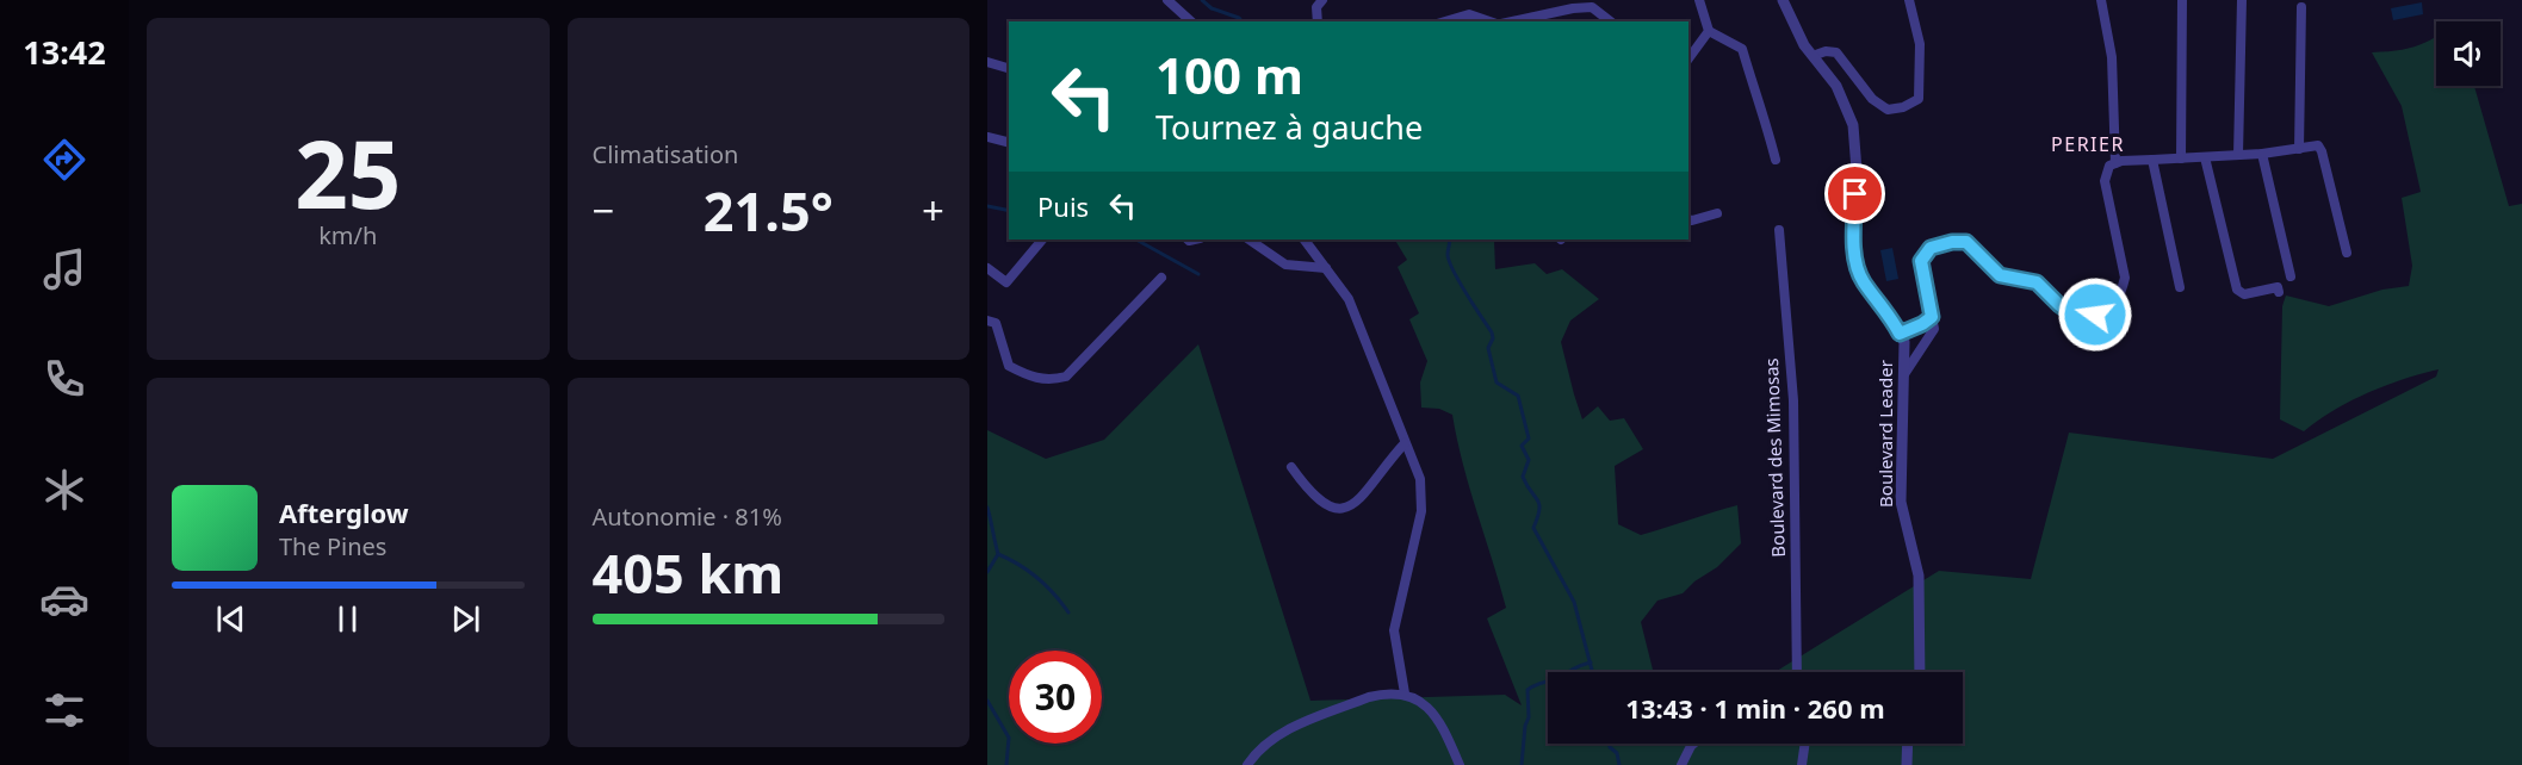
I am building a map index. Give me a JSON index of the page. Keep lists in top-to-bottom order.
{
  "streets": {
    "street": ["Boulevard Leader", "Boulevard des Mimosas"]
  },
  "districts": ["PERIER"],
  "page": {
    "tabs": "13:42",
    "tile": [
      ["25", "km/h"],
      "Climatisation",
      ["Autonomie · 81%", "405 km"]
    ],
    "turn": ["100 m", "Tournez à gauche"],
    "then": "Puis",
    "heat": ["−", "21.5°", "+"],
    "song": ["Afterglow", "The Pines"],
    "limit": "30",
    "trip": "13:43 · 1 min · 260 m"
  }
}
